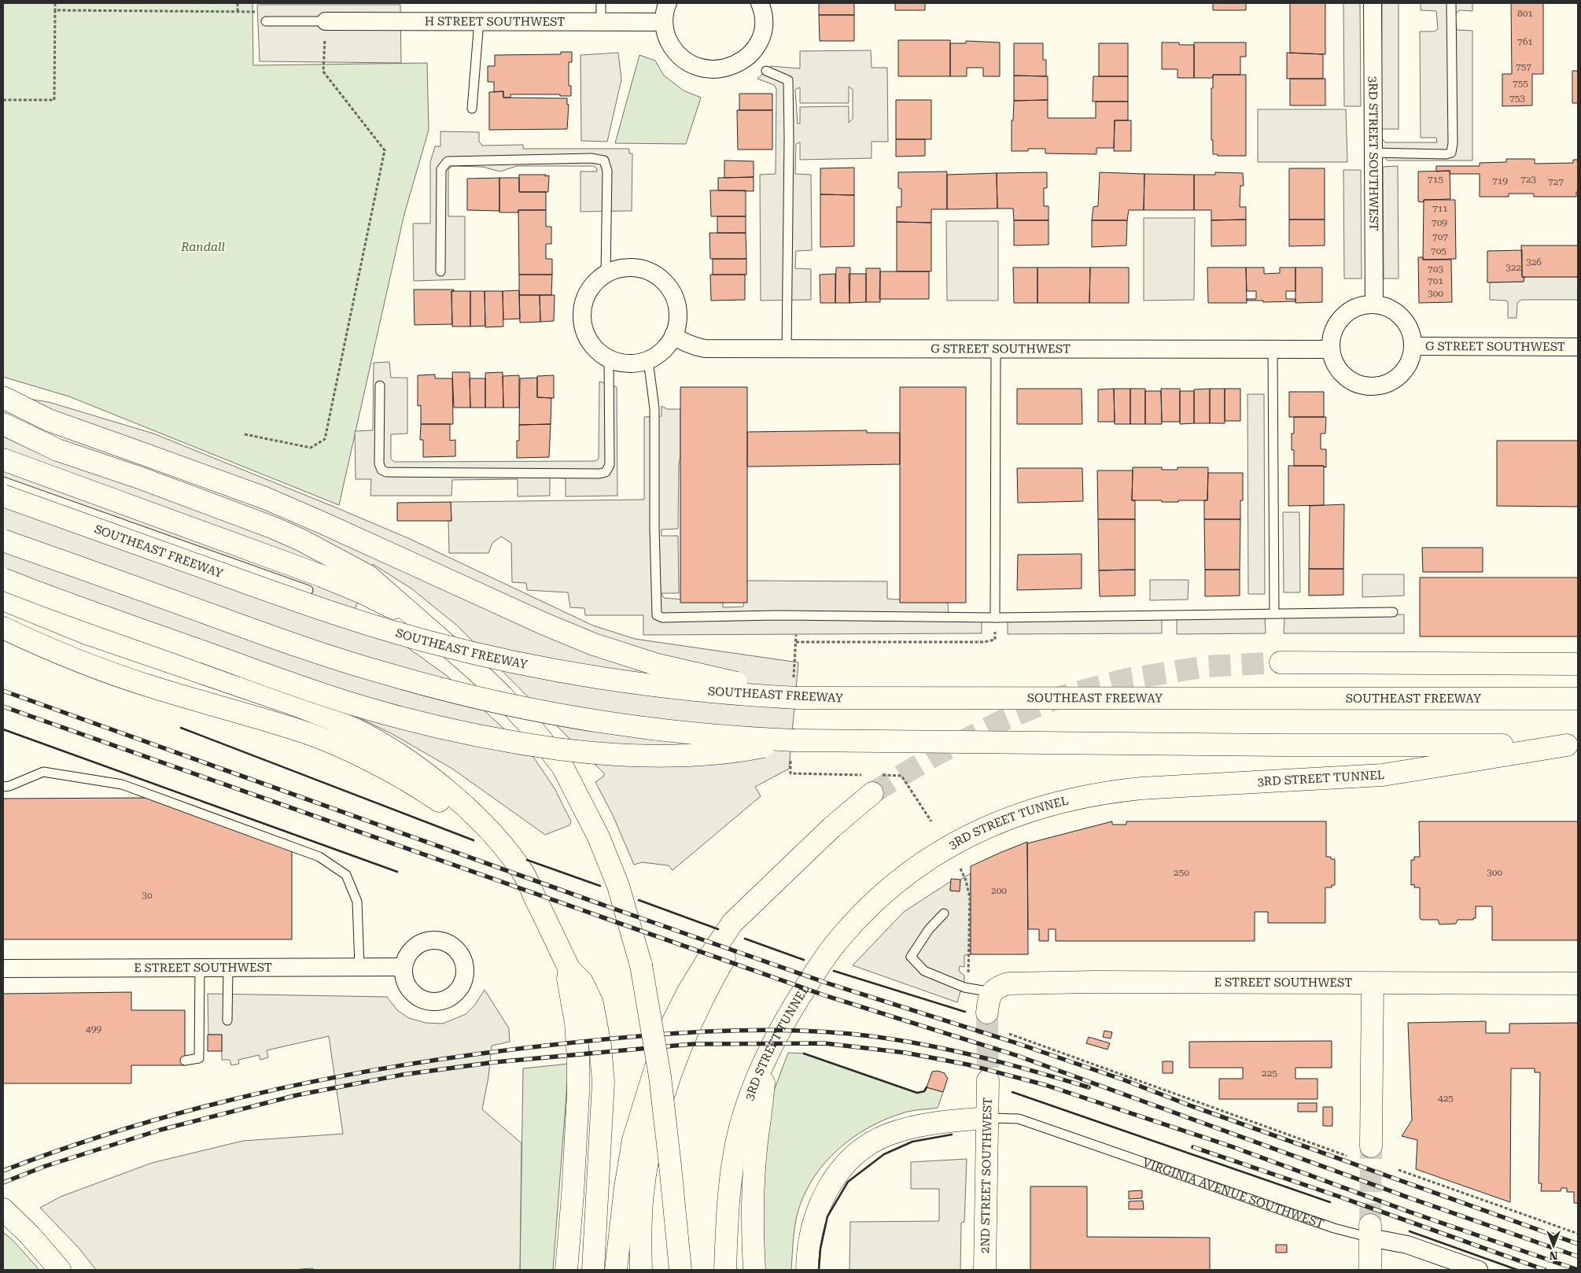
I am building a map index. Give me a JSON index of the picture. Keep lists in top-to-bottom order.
{
  "streets": {
    "main road": [
      "SOUTHEAST FREEWAY",
      "3RD STREET TUNNEL",
      "E STREET SOUTHWEST",
      "2ND STREET SOUTHWEST"
    ],
    "street": [
      "H STREET SOUTHWEST",
      "3RD STREET SOUTHWEST",
      "G STREET SOUTHWEST",
      "VIRGINIA AVENUE SOUTHWEST"
    ]
  },
  "crossings": [
    ["3RD STREET SOUTHWEST", "G STREET SOUTHWEST"],
    ["2ND STREET SOUTHWEST", "VIRGINIA AVENUE SOUTHWEST"]
  ],
  "parks": ["Randall"],
  "house_numbers": [
    "801",
    "761",
    "757",
    "755",
    "753",
    "715",
    "723",
    "719",
    "727",
    "711",
    "709",
    "707",
    "705",
    "326",
    "322",
    "703",
    "701",
    "300",
    "250",
    "300",
    "200",
    "30",
    "499",
    "225",
    "425"
  ],
  "north": "bottom"
}
